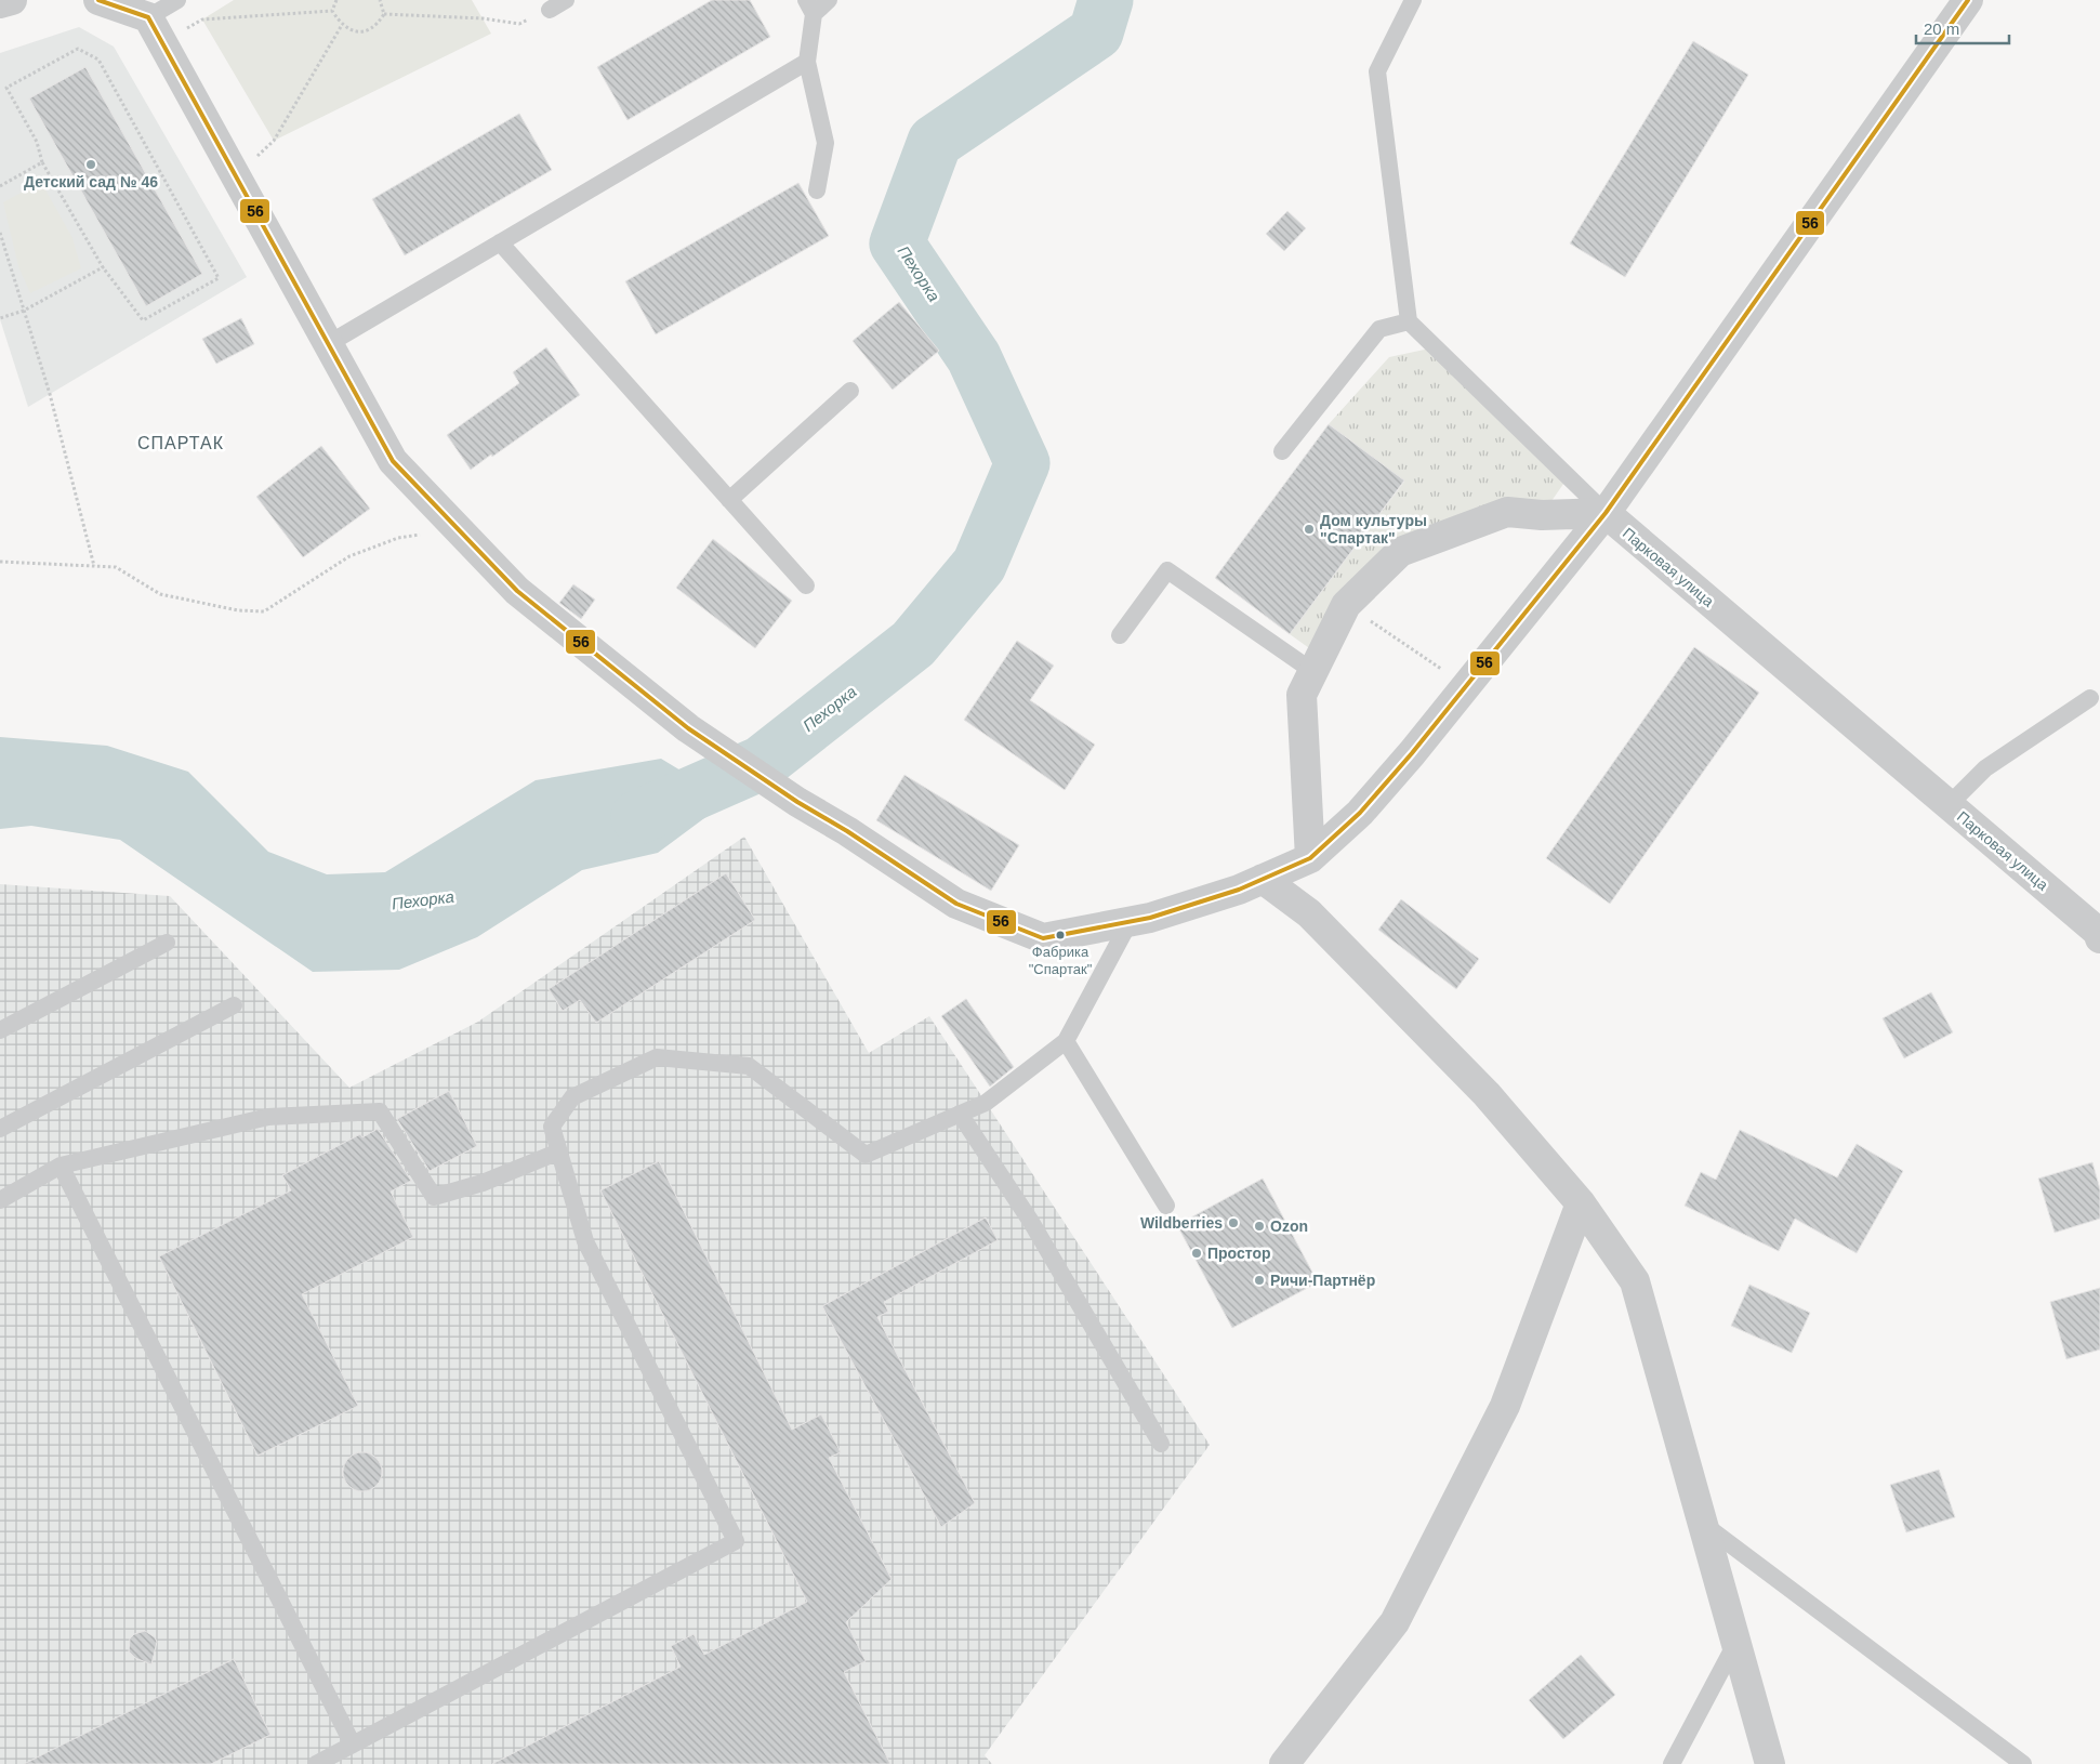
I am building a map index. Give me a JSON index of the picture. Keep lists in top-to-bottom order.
{
  "streets": {
    "street": ["Парковая улица"]
  },
  "districts": ["СПАРТАК"],
  "water": ["Пехорка"],
  "places": [
    "Детский сад № 46",
    "Дом культуры \"Спартак\"",
    "Фабрика \"Спартак\"",
    "Wildberries",
    "Ozon",
    "Простор",
    "Ричи-Партнёр"
  ],
  "lines": ["transit line 56"],
  "scale_bar": "20 m"
}
